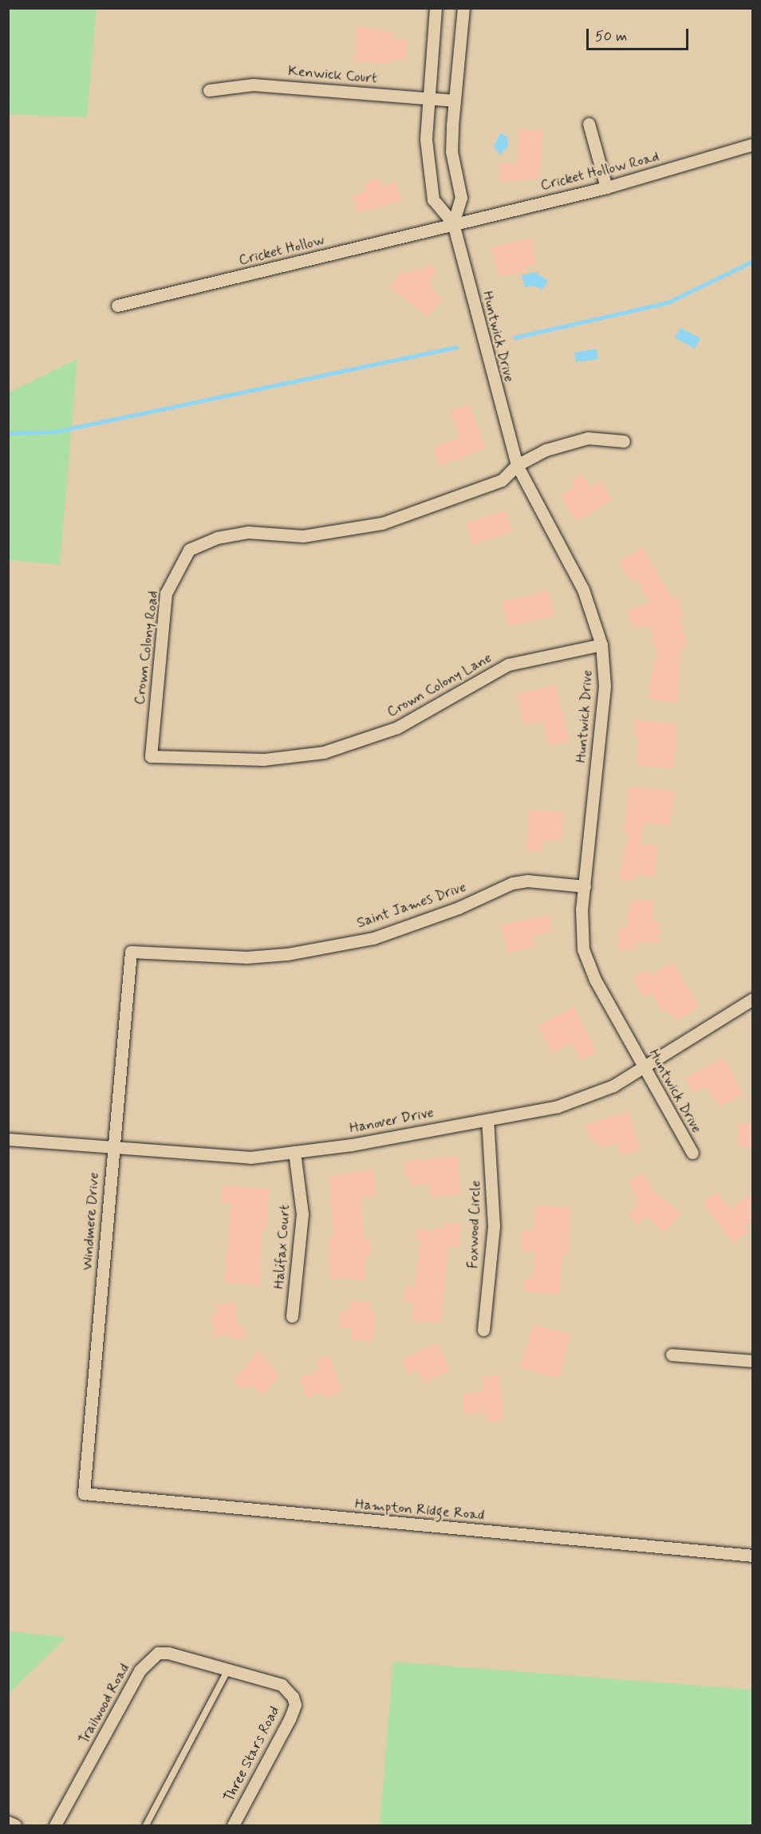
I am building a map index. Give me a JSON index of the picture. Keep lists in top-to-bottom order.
{
  "streets": {
    "street": [
      "Kenwick Court",
      "Cricket Hollow Road",
      "Cricket Hollow",
      "Huntwick Drive",
      "Crown Colony Road",
      "Crown Colony Lane",
      "Saint James Drive",
      "Hanover Drive",
      "Windmere Drive",
      "Foxwood Circle",
      "Halifax Court",
      "Hampton Ridge Road",
      "Trailwood Road",
      "Three Stars Road"
    ]
  },
  "crossings": [
    ["Kenwick Court", "Huntwick Drive"],
    ["Cricket Hollow Road", "Cricket Hollow"],
    ["Cricket Hollow Road", "Huntwick Drive"],
    ["Cricket Hollow", "Huntwick Drive"],
    ["Huntwick Drive", "Crown Colony Road"],
    ["Huntwick Drive", "Crown Colony Lane"],
    ["Huntwick Drive", "Saint James Drive"],
    ["Huntwick Drive", "Hanover Drive"],
    ["Crown Colony Road", "Crown Colony Lane"],
    ["Saint James Drive", "Windmere Drive"],
    ["Hanover Drive", "Windmere Drive"],
    ["Hanover Drive", "Foxwood Circle"],
    ["Hanover Drive", "Halifax Court"],
    ["Windmere Drive", "Hampton Ridge Road"],
    ["Trailwood Road", "Three Stars Road"]
  ],
  "scale_bar": "50 m"
}
